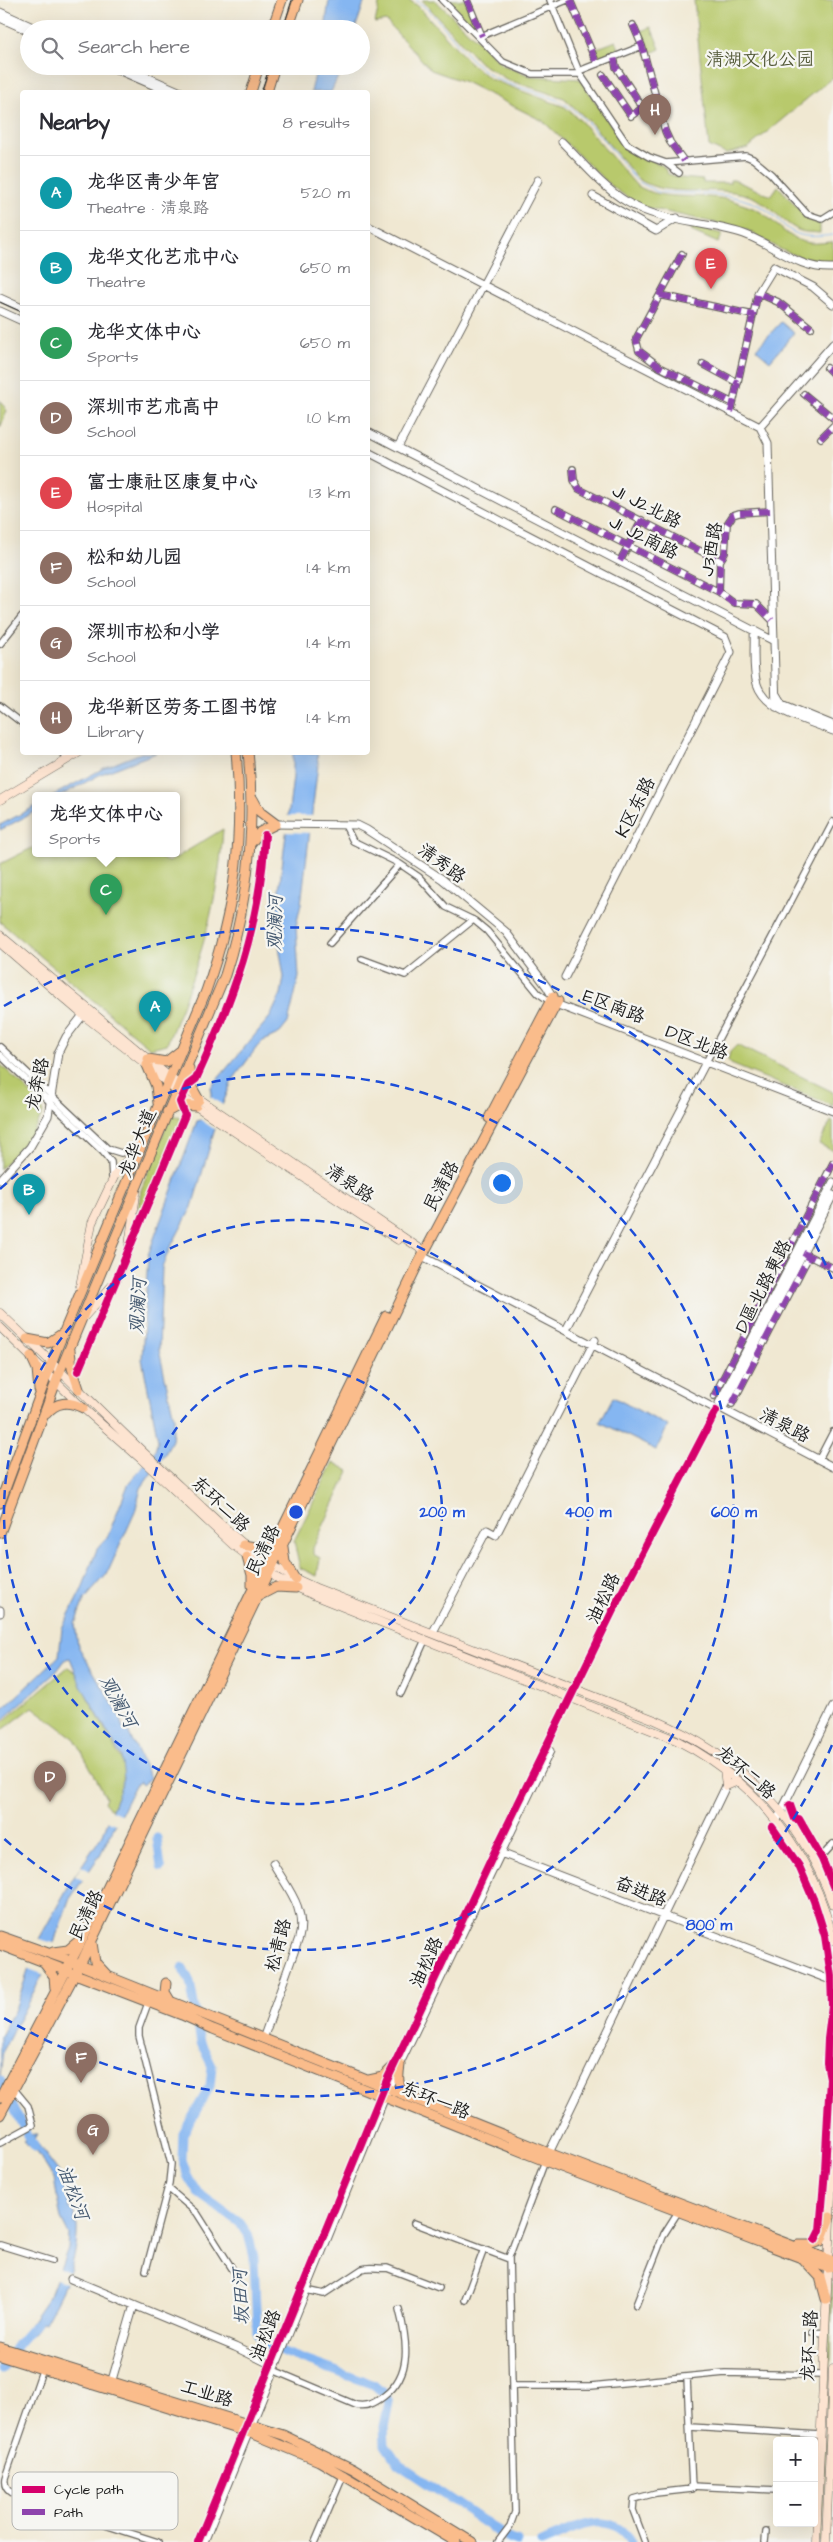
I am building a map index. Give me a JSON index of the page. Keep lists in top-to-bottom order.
{
  "streets": {
    "main road": [
      "龙华大道",
      "清泉路",
      "民清路",
      "东环二路",
      "龙环二路",
      "东环一路",
      "工业路"
    ],
    "street": [
      "J1 J2北路",
      "J1 J2南路",
      "J3西路",
      "K区东路",
      "清秀路",
      "D区北路",
      "龙奔路",
      "D區北路東路",
      "油松路",
      "奋进路",
      "松青路"
    ]
  },
  "crossings": [
    ["J1 J2北路", "J3西路"],
    ["J1 J2南路", "J3西路"],
    ["清秀路", "D区北路"],
    ["清秀路", "民清路"],
    ["D区北路", "民清路"],
    ["龙奔路", "龙华大道"],
    ["龙奔路", "清泉路"],
    ["龙华大道", "清泉路"],
    ["龙华大道", "东环二路"],
    ["清泉路", "民清路"],
    ["清泉路", "D區北路東路"],
    ["清泉路", "油松路"],
    ["民清路", "东环二路"],
    ["民清路", "东环一路"],
    ["D區北路東路", "油松路"],
    ["东环二路", "油松路"],
    ["东环二路", "龙环二路"],
    ["油松路", "龙环二路"],
    ["油松路", "奋进路"],
    ["油松路", "东环一路"],
    ["油松路", "工业路"],
    ["龙环二路", "东环一路"],
    ["松青路", "东环一路"]
  ],
  "water": ["观澜河", "油松河", "坂田河"],
  "parks": ["清湖文化公园"],
  "legend": ["Cycle path", "Path"],
  "page": {
    "search": "Search here",
    "heading": ["Nearby", "8 results"],
    "pins": [
      "H",
      "E",
      "C",
      "A",
      "B",
      "D",
      "F",
      "G"
    ],
    "list": [
      {
        "mark": "A",
        "name": "龙华区青少年宫",
        "note": "Theatre · 清泉路",
        "value": "520 m"
      },
      {
        "mark": "B",
        "name": "龙华文化艺术中心",
        "note": "Theatre",
        "value": "650 m"
      },
      {
        "mark": "C",
        "name": "龙华文体中心",
        "note": "Sports",
        "value": "650 m"
      },
      {
        "mark": "D",
        "name": "深圳市艺术高中",
        "note": "School",
        "value": "1.0 km"
      },
      {
        "mark": "E",
        "name": "富士康社区康复中心",
        "note": "Hospital",
        "value": "1.3 km"
      },
      {
        "mark": "F",
        "name": "松和幼儿园",
        "note": "School",
        "value": "1.4 km"
      },
      {
        "mark": "G",
        "name": "深圳市松和小学",
        "note": "School",
        "value": "1.4 km"
      },
      {
        "mark": "H",
        "name": "龙华新区劳务工图书馆",
        "note": "Library",
        "value": "1.4 km"
      }
    ],
    "popup": ["龙华文体中心", "Sports"],
    "map_buttons": ["+", "−"]
  },
  "rings": [
    "200 m",
    "400 m",
    "600 m",
    "800 m"
  ]
}
